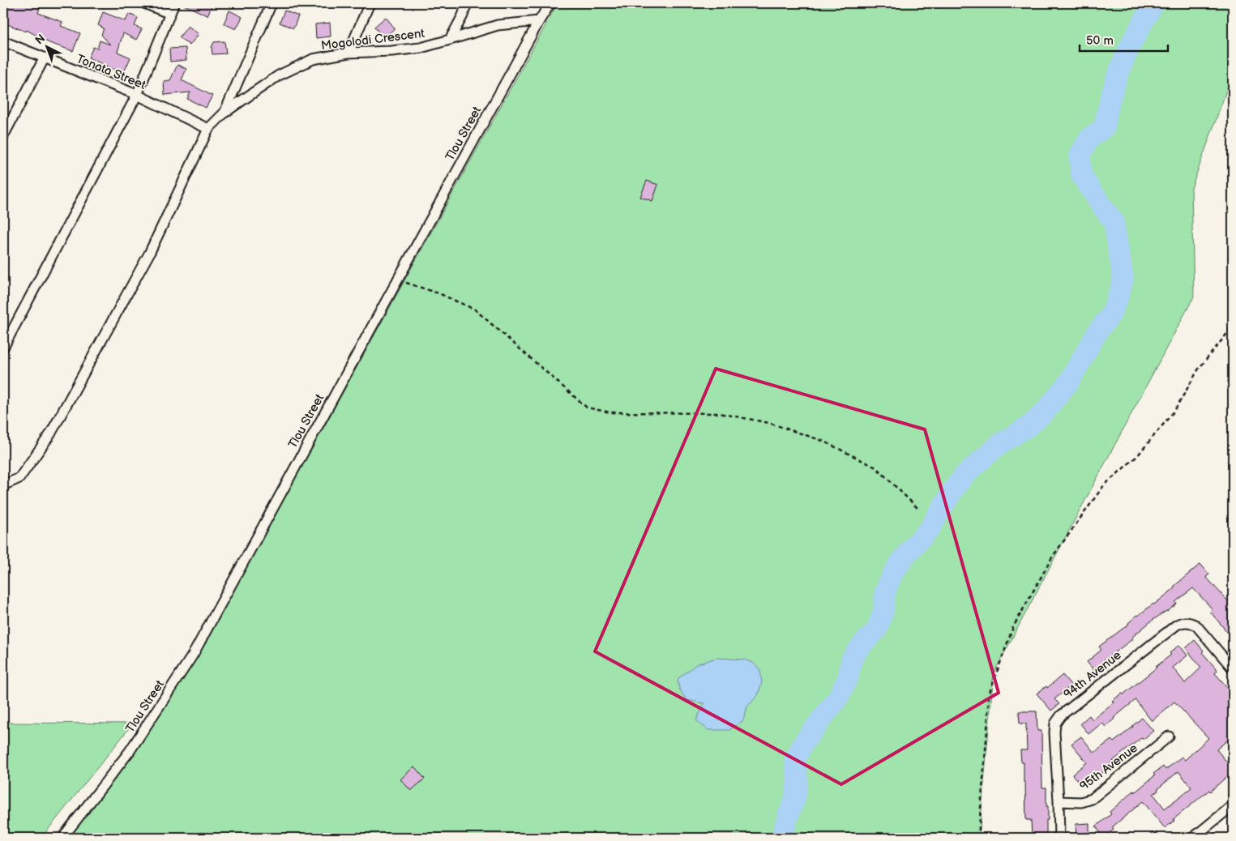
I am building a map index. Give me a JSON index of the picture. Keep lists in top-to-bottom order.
{
  "streets": {
    "street": [
      "Mogolodi Crescent",
      "Tonata Street",
      "Tlou Street",
      "94th Avenue",
      "95th Avenue"
    ]
  },
  "crossings": [
    ["Mogolodi Crescent", "Tonata Street"],
    ["Mogolodi Crescent", "Tlou Street"],
    ["94th Avenue", "95th Avenue"]
  ],
  "scale_bar": "50 m",
  "north": "top left"
}
